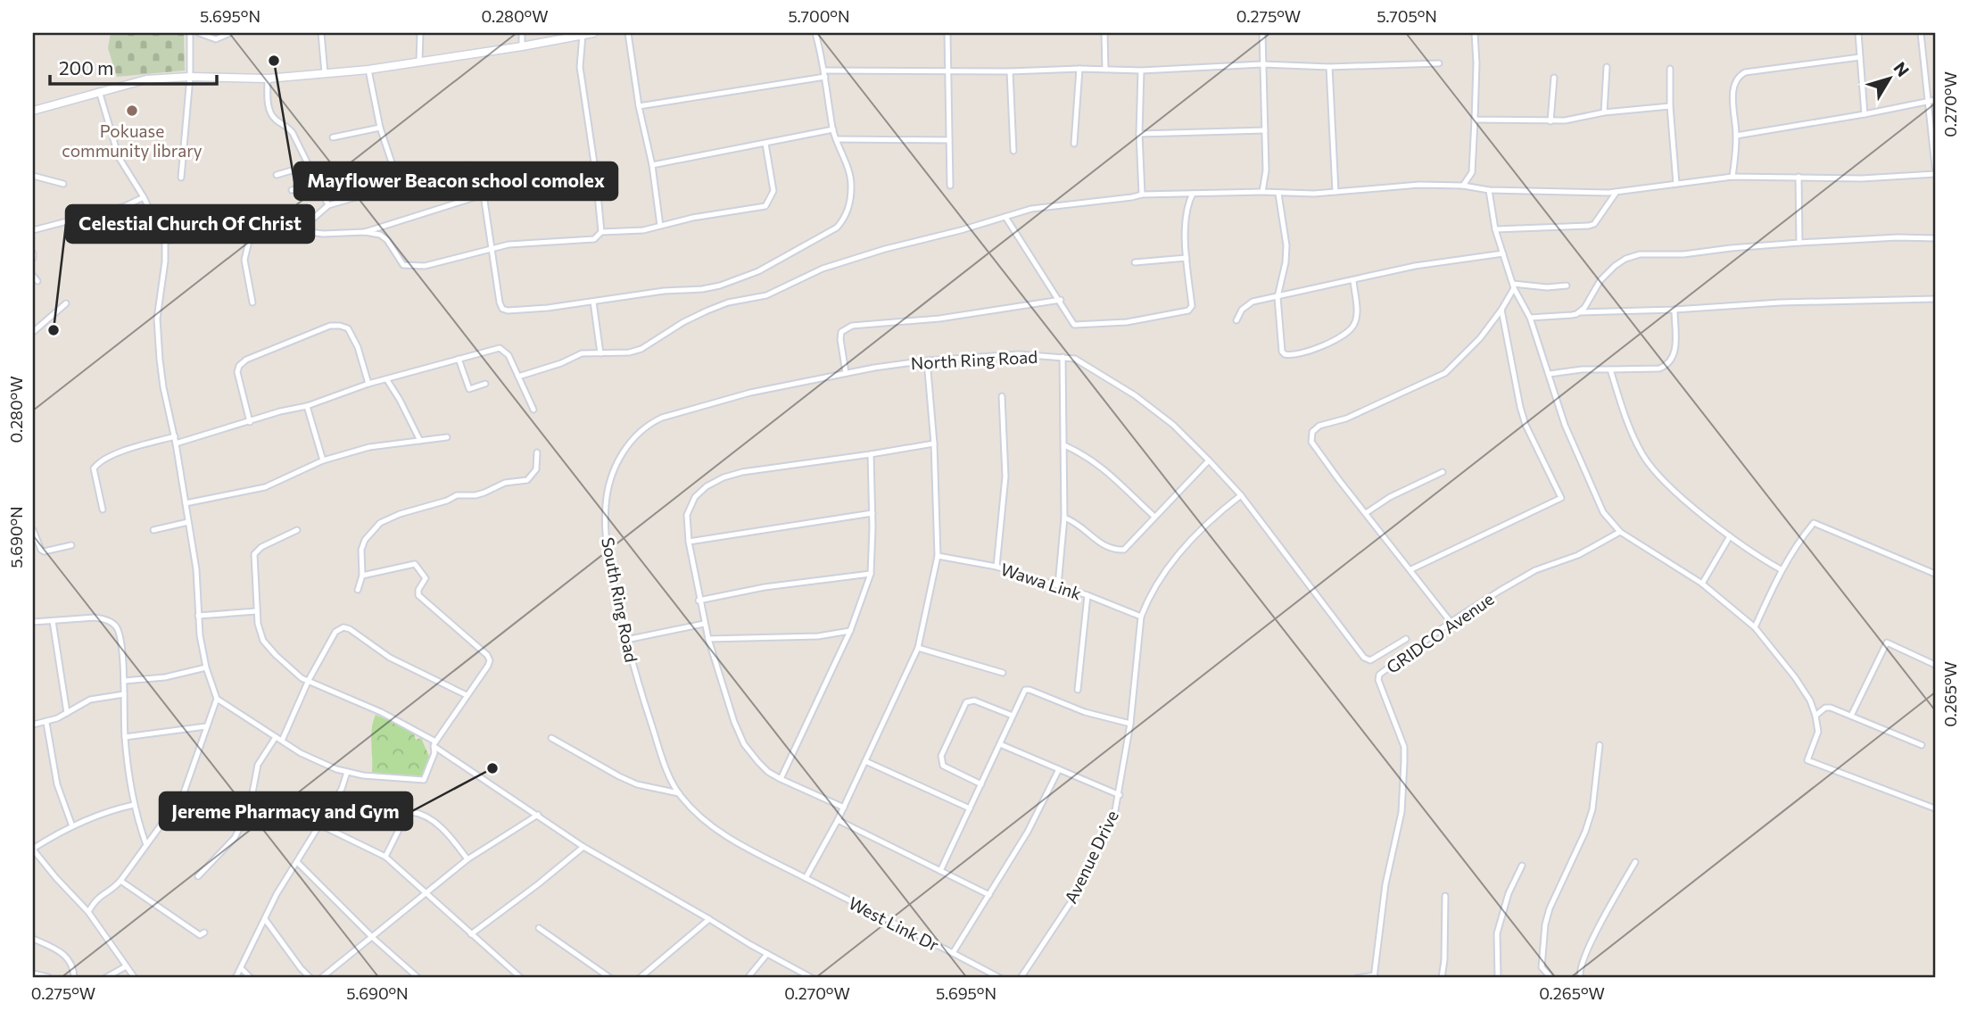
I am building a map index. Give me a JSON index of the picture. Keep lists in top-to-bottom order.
{
  "streets": {
    "street": [
      "North Ring Road",
      "Wawa Link",
      "South Ring Road",
      "GRIDCO Avenue",
      "Avenue Drive",
      "West Link Dr"
    ]
  },
  "crossings": [
    ["North Ring Road", "South Ring Road"],
    ["Wawa Link", "Avenue Drive"],
    ["South Ring Road", "West Link Dr"]
  ],
  "places": [
    "Mayflower Beacon school comolex",
    "Pokuase community library",
    "Celestial Church Of Christ",
    "Jereme Pharmacy and Gym"
  ],
  "scale_bar": "200 m",
  "north": "top right",
  "coordinates": [
    "5.695°N",
    "0.280°W",
    "5.700°N",
    "0.275°W",
    "5.705°N",
    "0.270°W",
    "5.690°N",
    "0.265°W"
  ]
}
